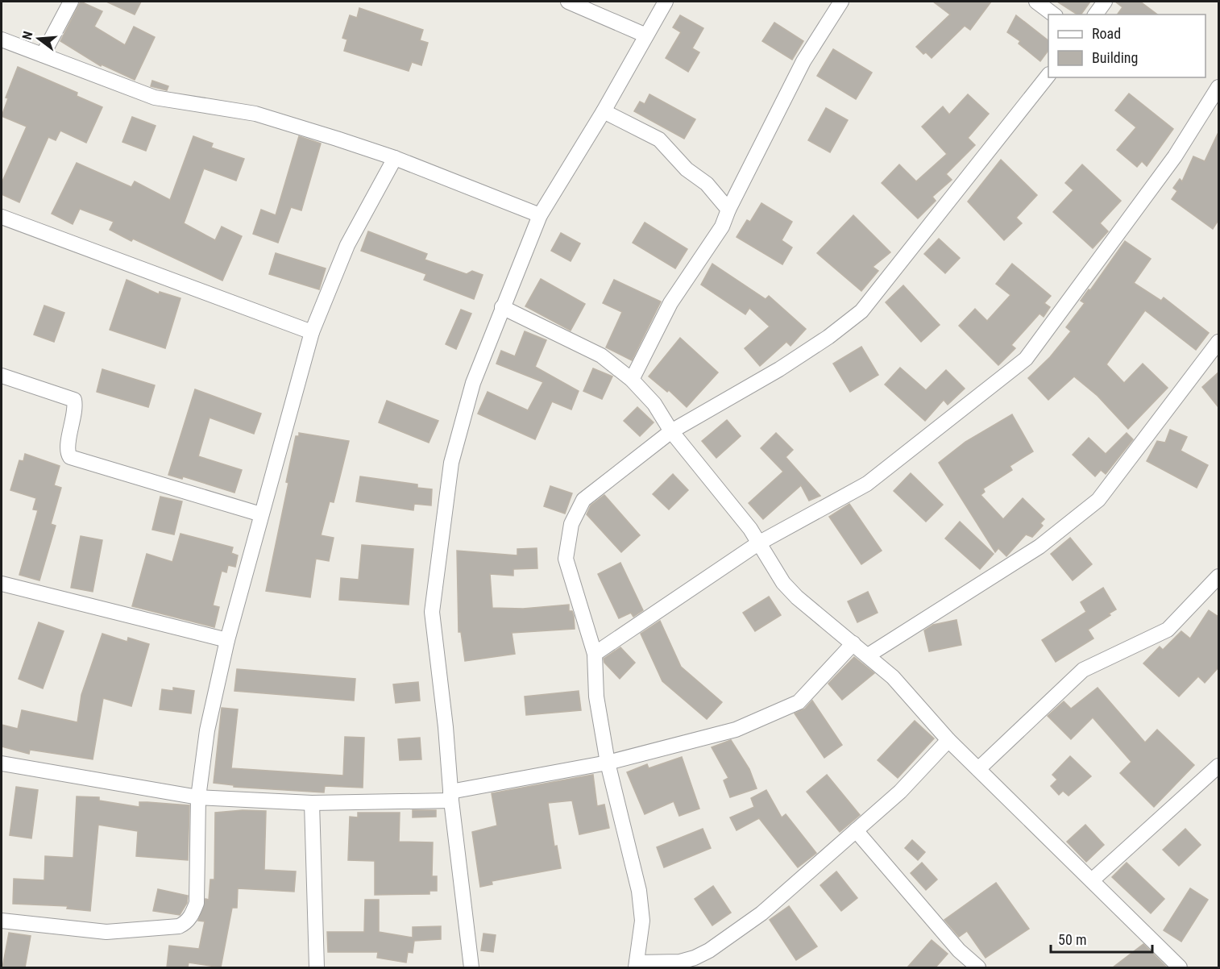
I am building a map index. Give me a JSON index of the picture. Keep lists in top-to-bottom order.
{
  "legend": ["Road", "Building"],
  "scale_bar": "50 m",
  "north": "left"
}
